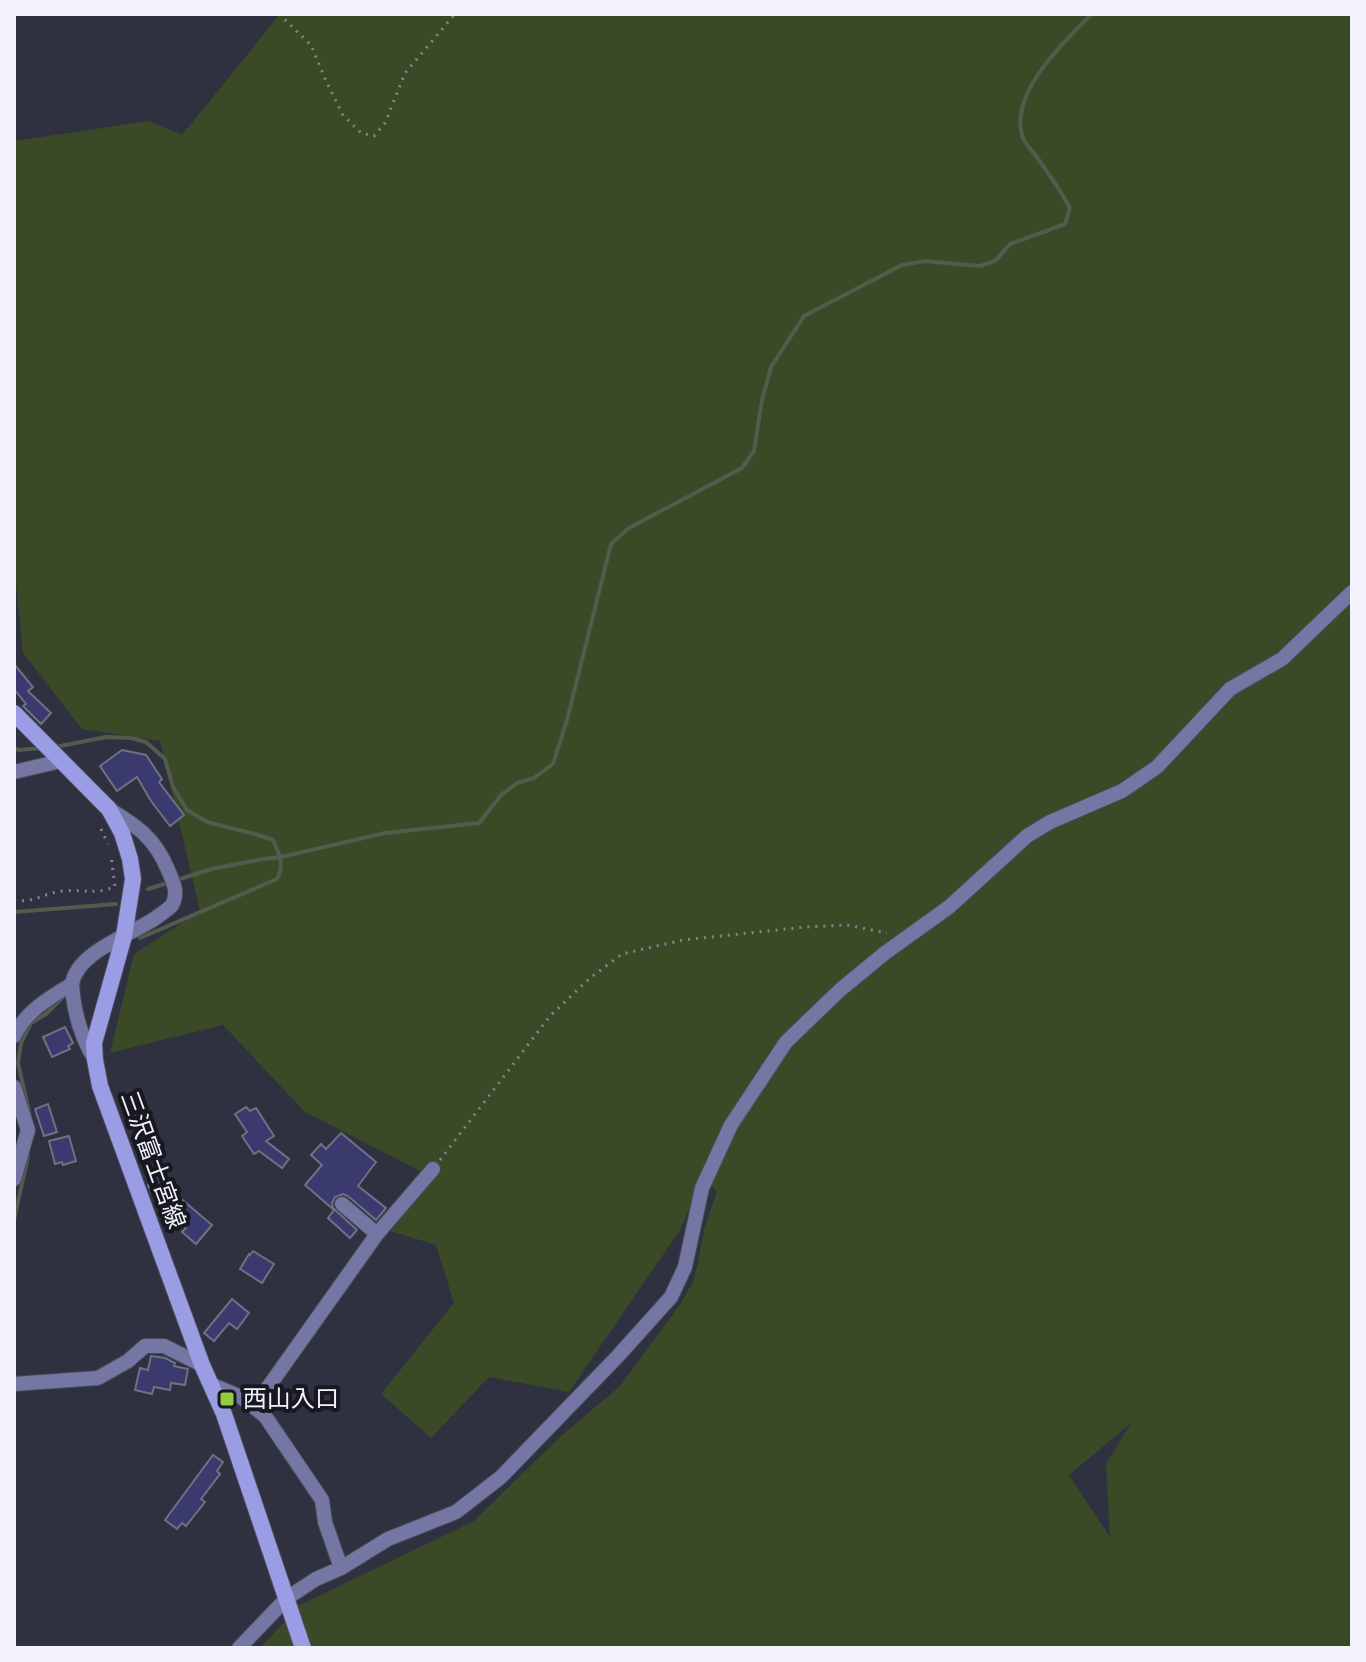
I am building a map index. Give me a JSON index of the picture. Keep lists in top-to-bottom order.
{
  "streets": {
    "main road": ["三沢富士宮線"]
  },
  "places": {
    "transit": ["西山入口"]
  }
}
